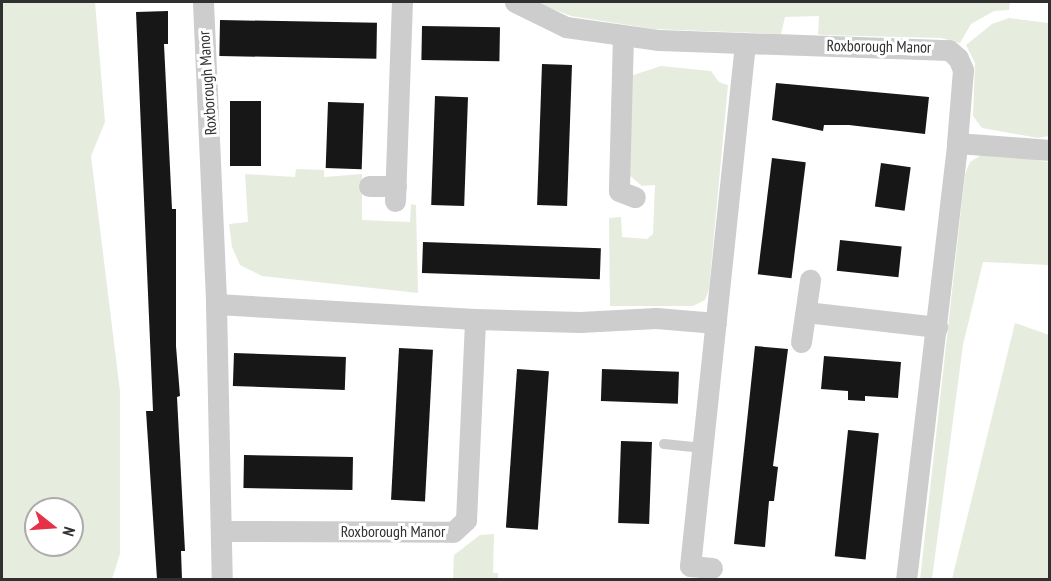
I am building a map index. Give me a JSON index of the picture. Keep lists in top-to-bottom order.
{
  "streets": {
    "street": ["Roxborough Manor"]
  },
  "north": "right"
}
